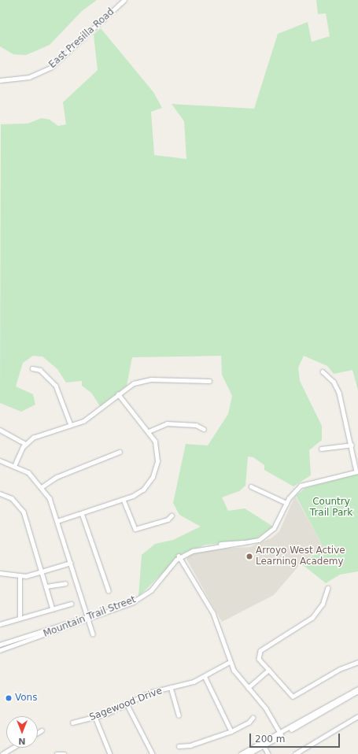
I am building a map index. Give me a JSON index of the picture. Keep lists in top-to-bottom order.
{
  "streets": {
    "street": ["East Presilla Road", "Mountain Trail Street", "Sagewood Drive"]
  },
  "parks": ["Country Trail Park"],
  "places": ["Arroyo West Active Learning Academy", "Vons"],
  "scale_bar": "200 m",
  "north": "bottom"
}
